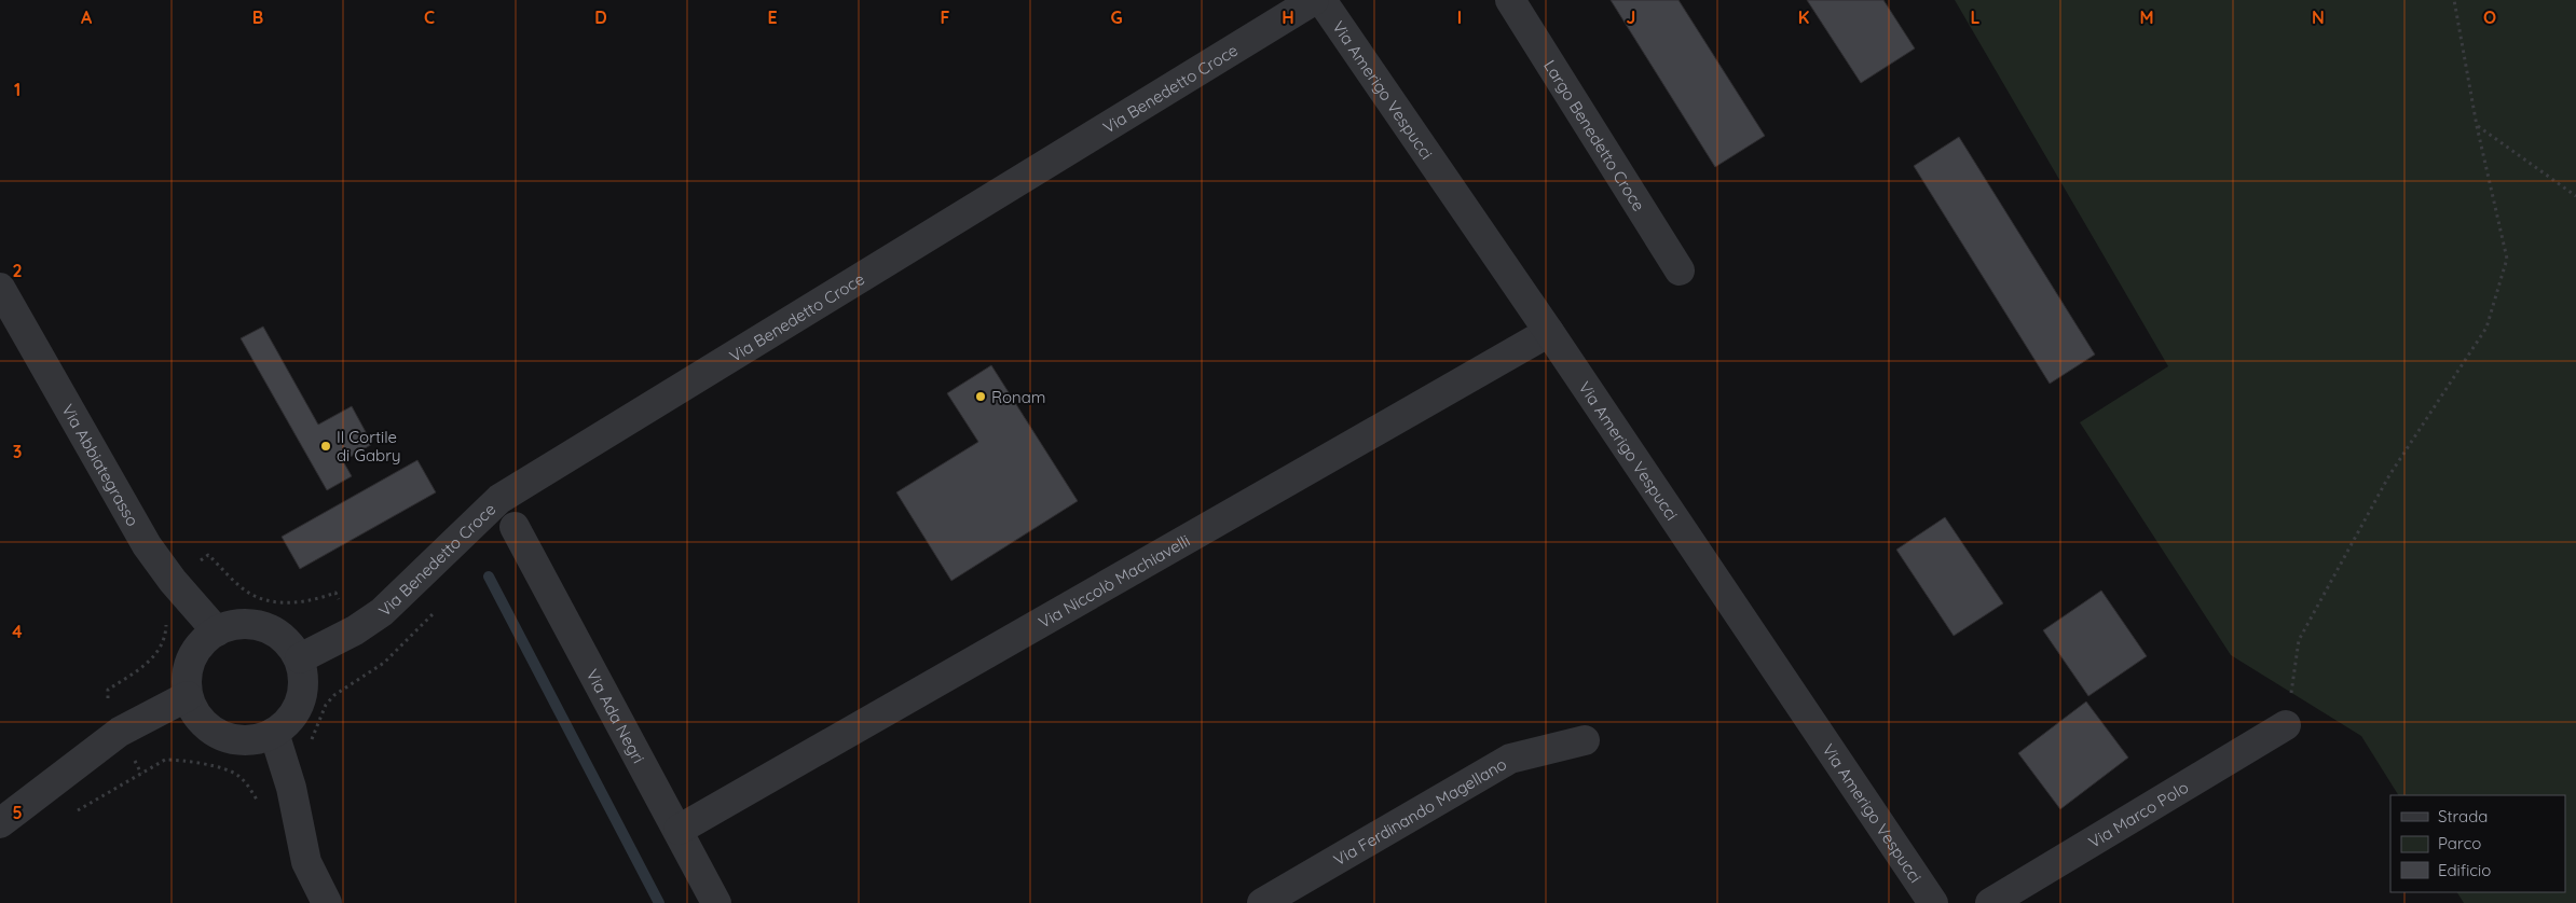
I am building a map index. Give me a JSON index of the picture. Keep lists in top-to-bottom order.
{
  "streets": {
    "street": [
      "Via Benedetto Croce",
      "Via Amerigo Vespucci",
      "Largo Benedetto Croce",
      "Via Abbiategrasso",
      "Via Niccolò Machiavelli",
      "Via Ada Negri",
      "Via Ferdinando Magellano",
      "Via Marco Polo"
    ]
  },
  "crossings": [
    ["Via Benedetto Croce", "Via Abbiategrasso"],
    ["Via Amerigo Vespucci", "Via Niccolò Machiavelli"],
    ["Via Niccolò Machiavelli", "Via Ada Negri"]
  ],
  "places": ["Ronam", "Il Cortile di Gabry"],
  "legend": ["Strada", "Parco", "Edificio"],
  "grid": {
    "columns": [
      "A",
      "B",
      "C",
      "D",
      "E",
      "F",
      "G",
      "H",
      "I",
      "J",
      "K",
      "L",
      "M",
      "N",
      "O"
    ],
    "rows": [
      "1",
      "2",
      "3",
      "4",
      "5"
    ]
  }
}
